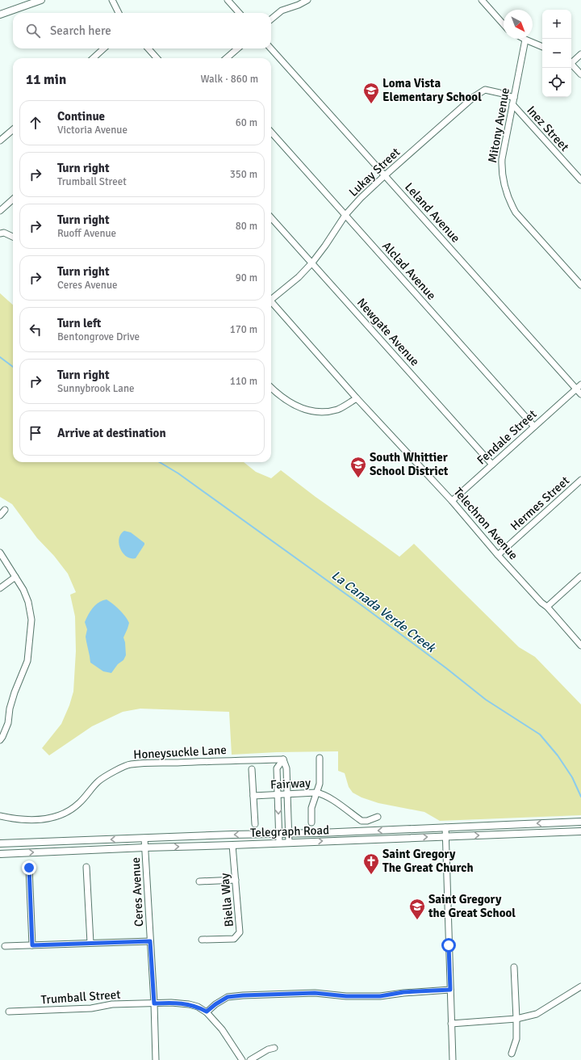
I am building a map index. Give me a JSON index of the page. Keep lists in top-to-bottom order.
{
  "streets": {
    "main road": ["Telegraph Road"],
    "street": [
      "Mitony Avenue",
      "Inez Street",
      "Lukay Street",
      "Leland Avenue",
      "Alclad Avenue",
      "Newgate Avenue",
      "Fendale Street",
      "Hermes Street",
      "Telechron Avenue",
      "Honeysuckle Lane",
      "Fairway",
      "Ceres Avenue",
      "Biella Way",
      "Trumball Street"
    ]
  },
  "crossings": [
    ["Mitony Avenue", "Inez Street"],
    ["Mitony Avenue", "Lukay Street"],
    ["Lukay Street", "Leland Avenue"],
    ["Lukay Street", "Alclad Avenue"],
    ["Lukay Street", "Newgate Avenue"],
    ["Leland Avenue", "Fendale Street"],
    ["Alclad Avenue", "Fendale Street"],
    ["Newgate Avenue", "Fendale Street"],
    ["Fendale Street", "Telechron Avenue"],
    ["Hermes Street", "Telechron Avenue"],
    ["Telegraph Road", "Ceres Avenue"],
    ["Telegraph Road", "Biella Way"],
    ["Ceres Avenue", "Trumball Street"]
  ],
  "water": ["La Canada Verde Creek"],
  "places": {
    "school or university": ["Loma Vista Elementary School", "South Whittier School District", "Saint Gregory the Great School"],
    "church": ["Saint Gregory The Great Church"]
  },
  "north": "bottom right",
  "page": {
    "map_buttons": ["+", "−"],
    "search": "Search here",
    "heading": ["11 min", "Walk · 860 m"],
    "list": [
      ["Continue", "Victoria Avenue", "60 m"],
      ["Turn right", "Trumball Street", "350 m"],
      ["Turn right", "Ruoff Avenue", "80 m"],
      ["Turn right", "Ceres Avenue", "90 m"],
      ["Turn left", "Bentongrove Drive", "170 m"],
      ["Turn right", "Sunnybrook Lane", "110 m"],
      "Arrive at destination"
    ]
  }
}
